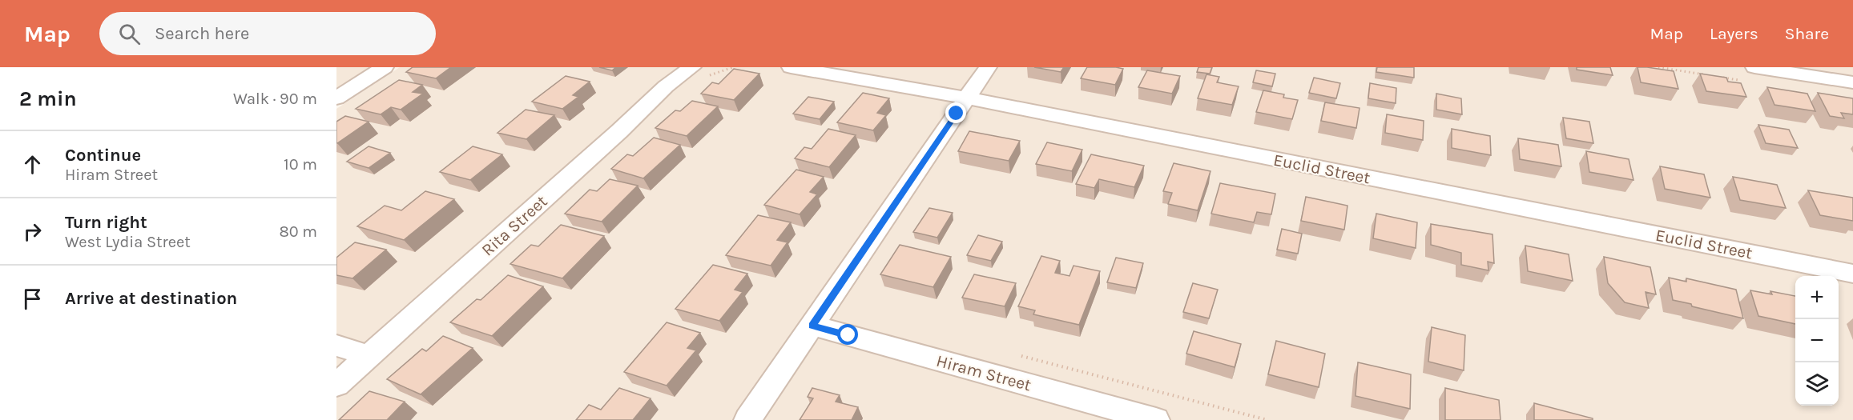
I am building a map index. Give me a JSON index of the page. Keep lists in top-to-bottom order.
{
  "streets": {
    "street": ["Euclid Street", "Rita Street", "Hiram Street"]
  },
  "page": {
    "header": "Map",
    "search": "Search here",
    "nav": ["Map", "Layers", "Share"],
    "heading": ["2 min", "Walk · 90 m"],
    "list": [
      ["Continue", "Hiram Street", "10 m"],
      ["Turn right", "West Lydia Street", "80 m"],
      "Arrive at destination"
    ],
    "map_buttons": ["+", "−"]
  }
}
